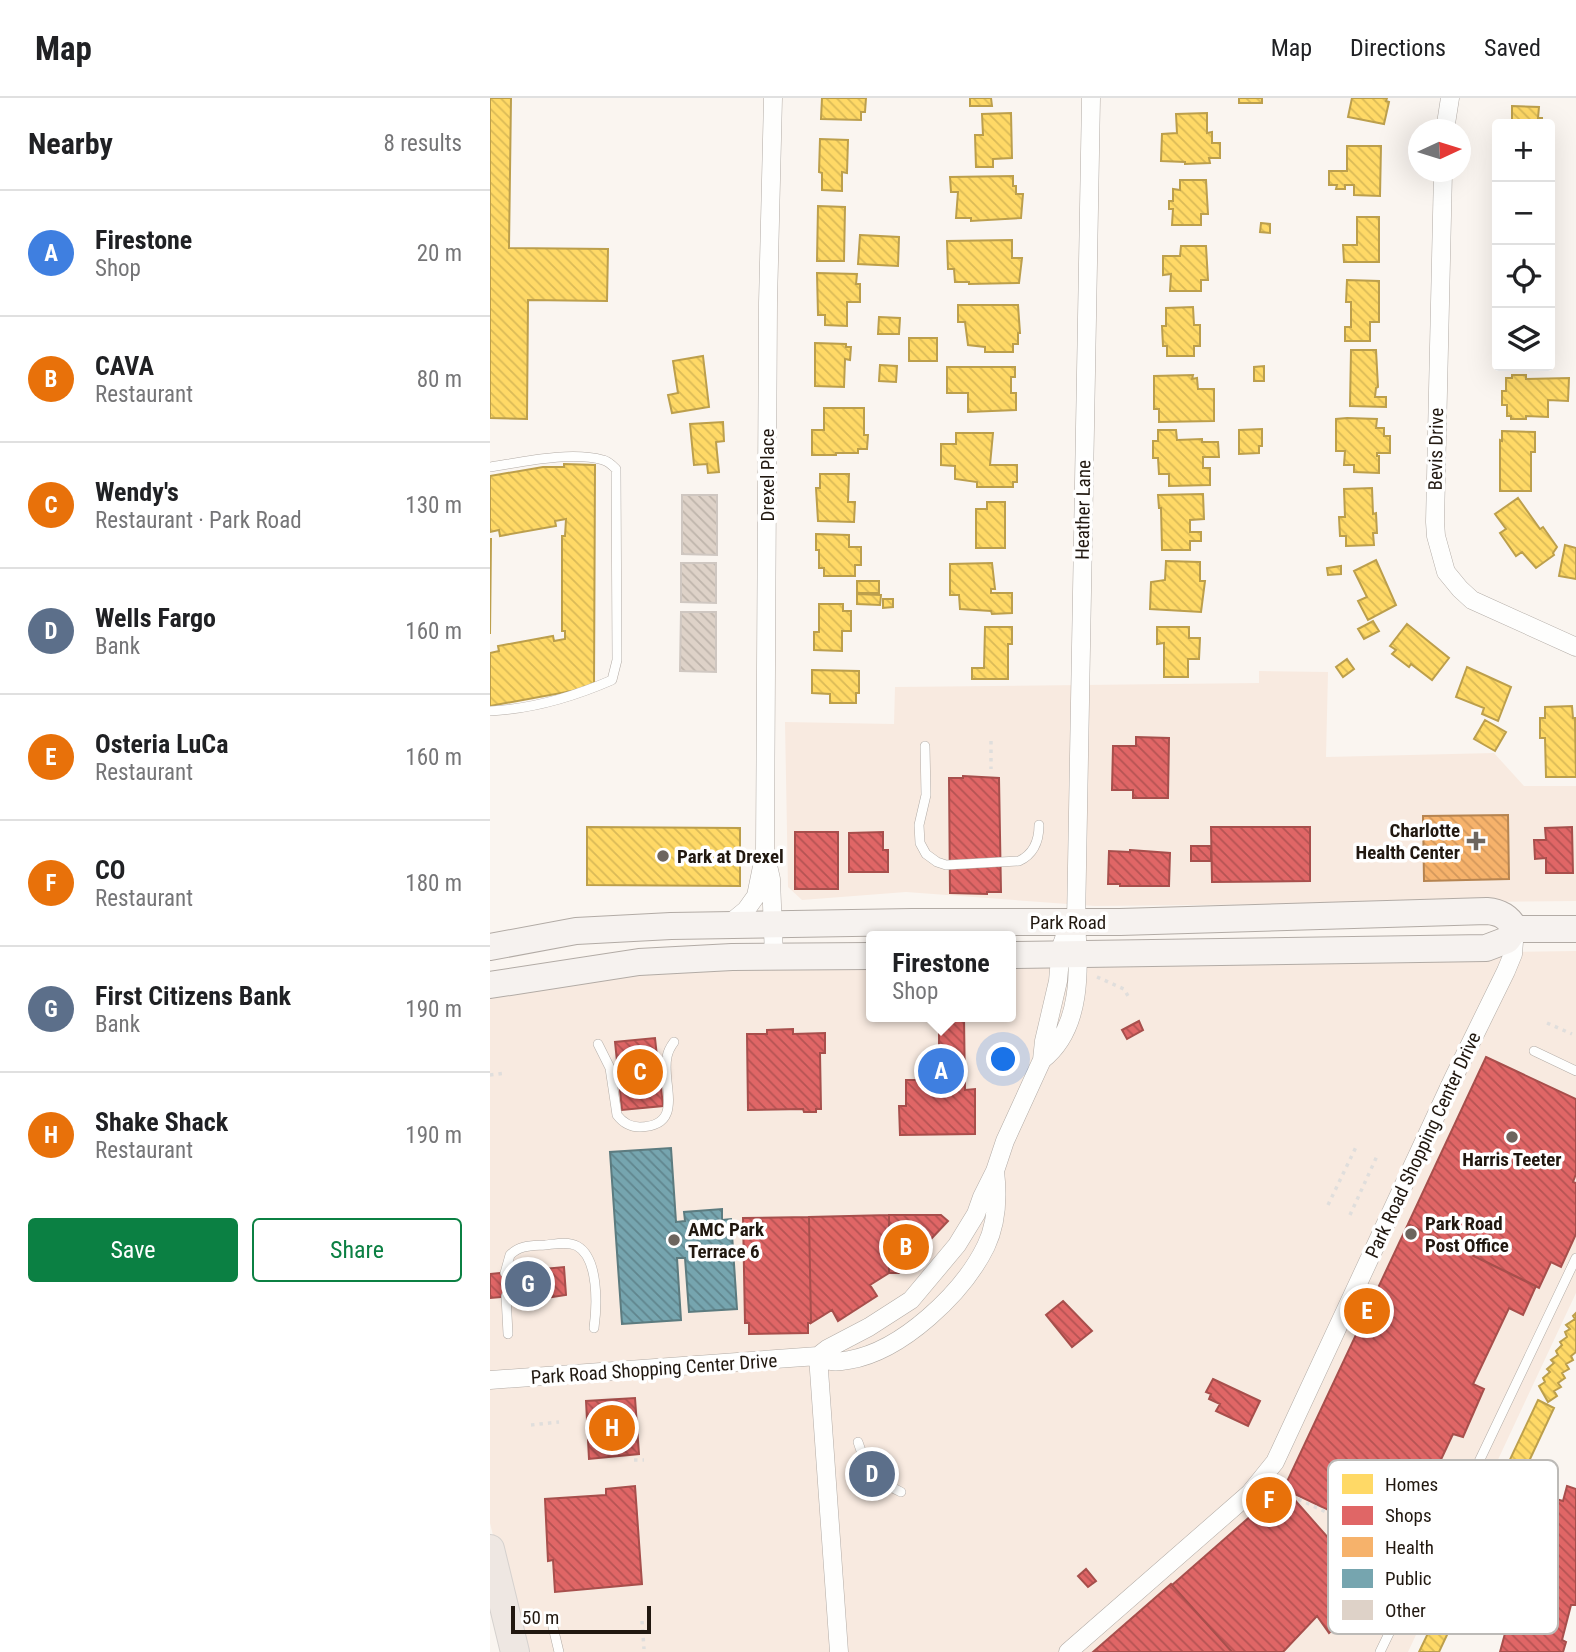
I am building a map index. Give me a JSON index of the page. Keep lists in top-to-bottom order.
{
  "streets": {
    "main road": ["Park Road"],
    "street": [
      "Bevis Drive",
      "Drexel Place",
      "Heather Lane",
      "Park Road Shopping Center Drive"
    ]
  },
  "crossings": [
    ["Drexel Place", "Park Road"],
    ["Heather Lane", "Park Road"],
    ["Heather Lane", "Park Road Shopping Center Drive"],
    ["Park Road", "Park Road Shopping Center Drive"]
  ],
  "places": {
    "health": ["Charlotte Health Center"],
    "other": [
      "Park at Drexel",
      "Harris Teeter",
      "Park Road Post Office",
      "AMC Park Terrace 6"
    ]
  },
  "legend": [
    "Homes",
    "Shops",
    "Health",
    "Public",
    "Other"
  ],
  "scale_bar": "50 m",
  "north": "right",
  "page": {
    "header": "Map",
    "nav": ["Map", "Directions", "Saved"],
    "heading": ["Nearby", "8 results"],
    "map_buttons": ["+", "−"],
    "list": [
      {
        "mark": "A",
        "name": "Firestone",
        "note": "Shop",
        "value": "20 m"
      },
      {
        "mark": "B",
        "name": "CAVA",
        "note": "Restaurant",
        "value": "80 m"
      },
      {
        "mark": "C",
        "name": "Wendy's",
        "note": "Restaurant · Park Road",
        "value": "130 m"
      },
      {
        "mark": "D",
        "name": "Wells Fargo",
        "note": "Bank",
        "value": "160 m"
      },
      {
        "mark": "E",
        "name": "Osteria LuCa",
        "note": "Restaurant",
        "value": "160 m"
      },
      {
        "mark": "F",
        "name": "CO",
        "note": "Restaurant",
        "value": "180 m"
      },
      {
        "mark": "G",
        "name": "First Citizens Bank",
        "note": "Bank",
        "value": "190 m"
      },
      {
        "mark": "H",
        "name": "Shake Shack",
        "note": "Restaurant",
        "value": "190 m"
      }
    ],
    "popup": ["Firestone", "Shop"],
    "pins": [
      "A",
      "C",
      "B",
      "G",
      "E",
      "H",
      "D",
      "F"
    ],
    "buttons": ["Save", "Share"],
    "scale": "50 m"
  }
}
